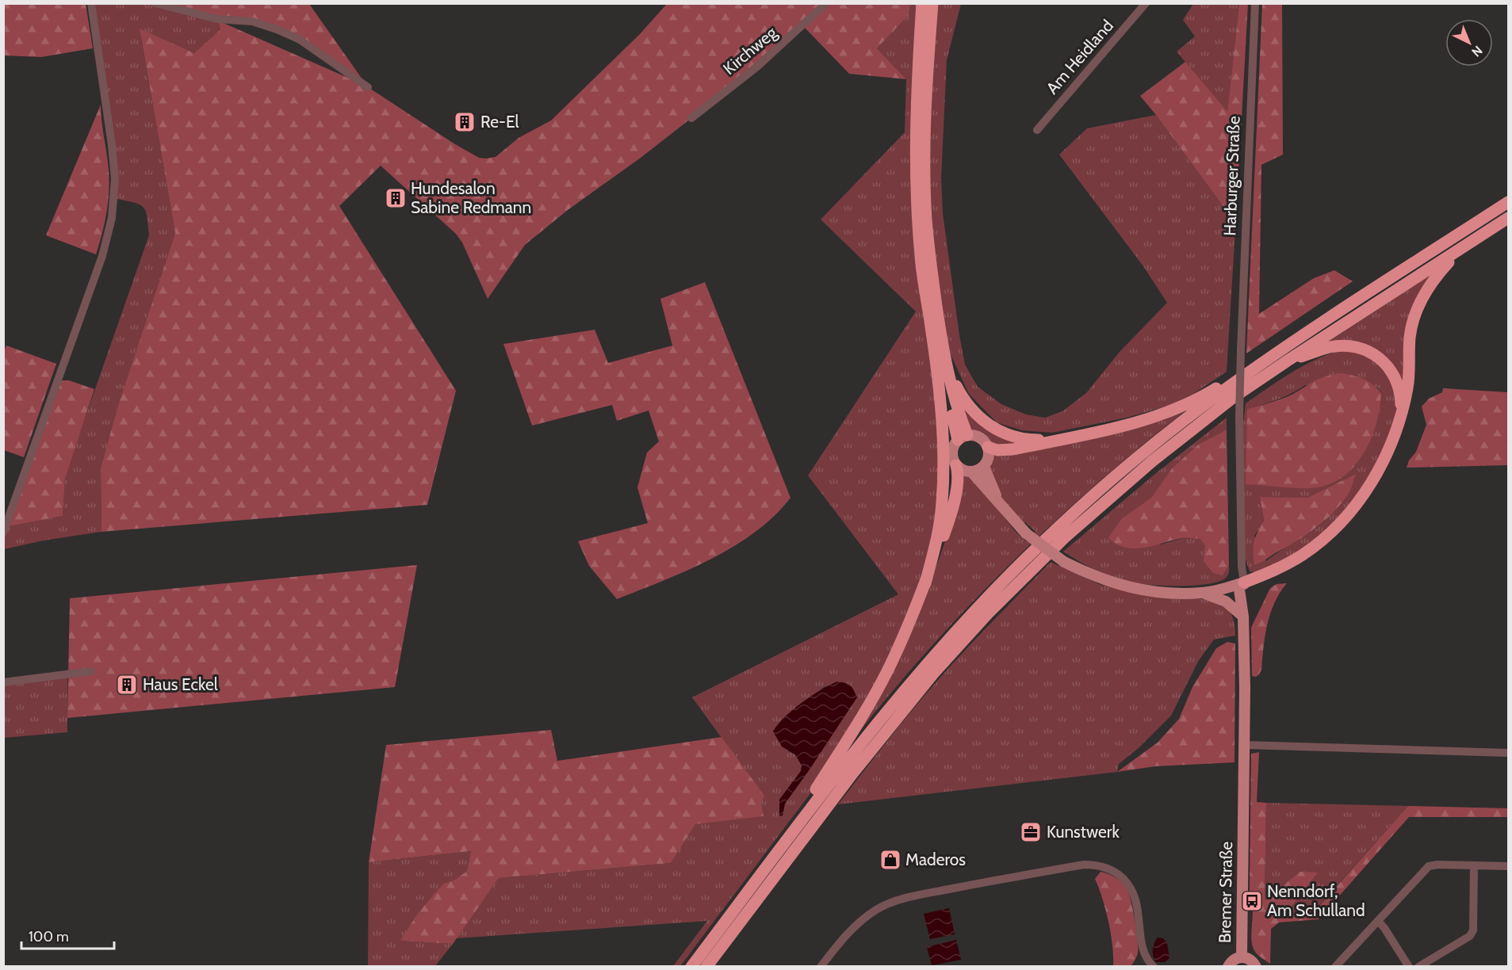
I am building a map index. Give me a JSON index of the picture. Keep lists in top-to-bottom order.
{
  "streets": {
    "main road": ["Bremer Straße"],
    "street": ["Kirchweg", "Am Heidland", "Harburger Straße"]
  },
  "crossings": [
    ["Harburger Straße", "Bremer Straße"]
  ],
  "places": {
    "building": ["Re-El", "Hundesalon Sabine Redmann", "Haus Eckel"],
    "office": ["Kunstwerk"],
    "shop": ["Maderos"],
    "bus stop": ["Nenndorf, Am Schulland"]
  },
  "scale_bar": "100 m",
  "north": "bottom right"
}
